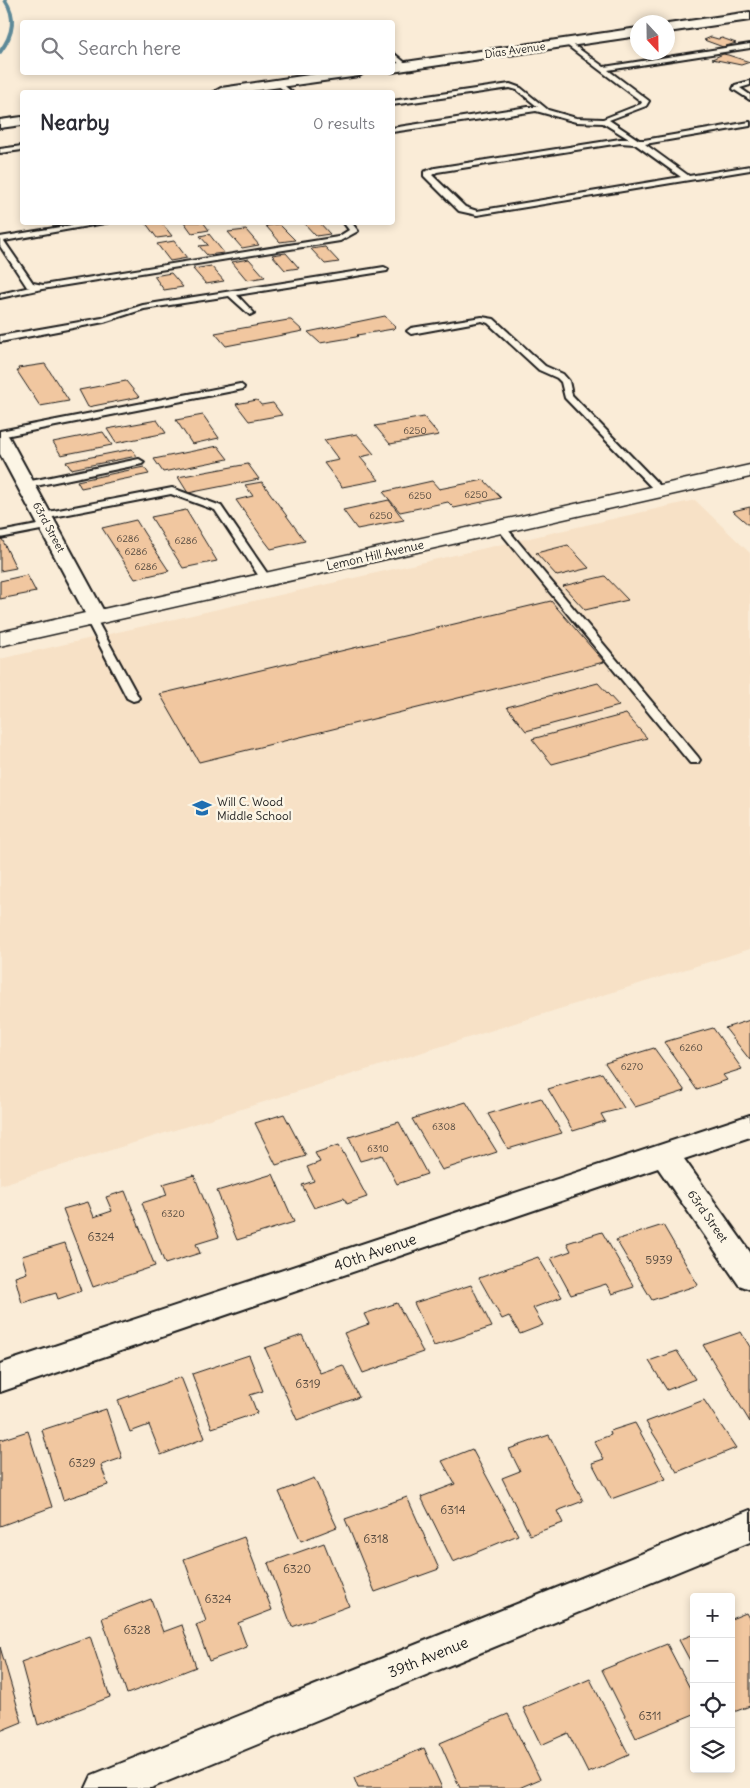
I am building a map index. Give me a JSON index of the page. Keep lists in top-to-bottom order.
{
  "streets": {
    "street": [
      "Dias Avenue",
      "63rd Street",
      "Lemon Hill Avenue",
      "40th Avenue",
      "39th Avenue"
    ]
  },
  "crossings": [
    ["63rd Street", "Lemon Hill Avenue"],
    ["63rd Street", "40th Avenue"]
  ],
  "places": {
    "school or university": ["Will C. Wood Middle School"]
  },
  "house_numbers": [
    "6250",
    "6250",
    "6250",
    "6250",
    "6286",
    "6286",
    "6286",
    "6286",
    "6260",
    "6270",
    "6308",
    "6310",
    "6320",
    "6324",
    "5939",
    "6319",
    "6329",
    "6314",
    "6318",
    "6320",
    "6324",
    "6328",
    "6311"
  ],
  "north": "bottom",
  "page": {
    "search": "Search here",
    "heading": ["Nearby", "0 results"],
    "map_buttons": ["+", "−"]
  }
}
